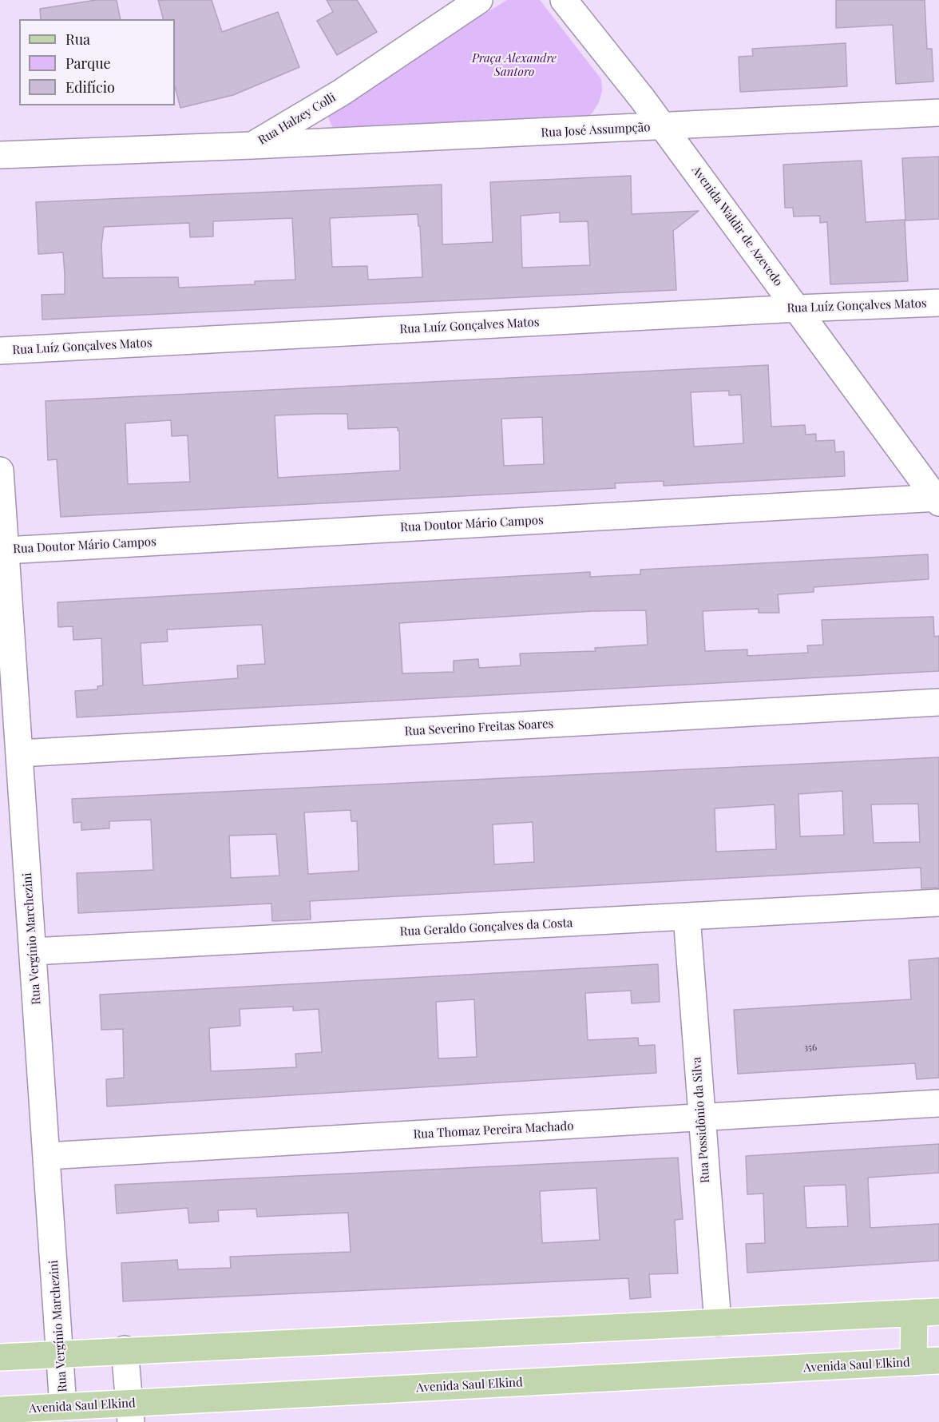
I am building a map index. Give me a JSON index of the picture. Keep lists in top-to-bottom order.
{
  "streets": {
    "main road": ["Avenida Saul Elkind"],
    "street": [
      "Rua Halzey Colli",
      "Rua José Assumpção",
      "Avenida Waldir de Azevedo",
      "Rua Luíz Gonçalves Matos",
      "Rua Doutor Mário Campos",
      "Rua Severino Freitas Soares",
      "Rua Geraldo Gonçalves da Costa",
      "Rua Vergínio Marchezini",
      "Rua Possidônio da Silva",
      "Rua Thomaz Pereira Machado"
    ]
  },
  "crossings": [
    ["Rua Halzey Colli", "Rua José Assumpção"],
    ["Rua José Assumpção", "Avenida Waldir de Azevedo"],
    ["Avenida Waldir de Azevedo", "Rua Luíz Gonçalves Matos"],
    ["Avenida Waldir de Azevedo", "Rua Doutor Mário Campos"],
    ["Rua Doutor Mário Campos", "Rua Vergínio Marchezini"],
    ["Rua Severino Freitas Soares", "Rua Vergínio Marchezini"],
    ["Rua Geraldo Gonçalves da Costa", "Rua Vergínio Marchezini"],
    ["Rua Geraldo Gonçalves da Costa", "Rua Possidônio da Silva"],
    ["Rua Vergínio Marchezini", "Rua Thomaz Pereira Machado"],
    ["Rua Vergínio Marchezini", "Avenida Saul Elkind"],
    ["Rua Possidônio da Silva", "Rua Thomaz Pereira Machado"]
  ],
  "parks": ["Praça Alexandre Santoro"],
  "house_numbers": ["356"],
  "legend": ["Rua", "Parque", "Edifício"]
}
